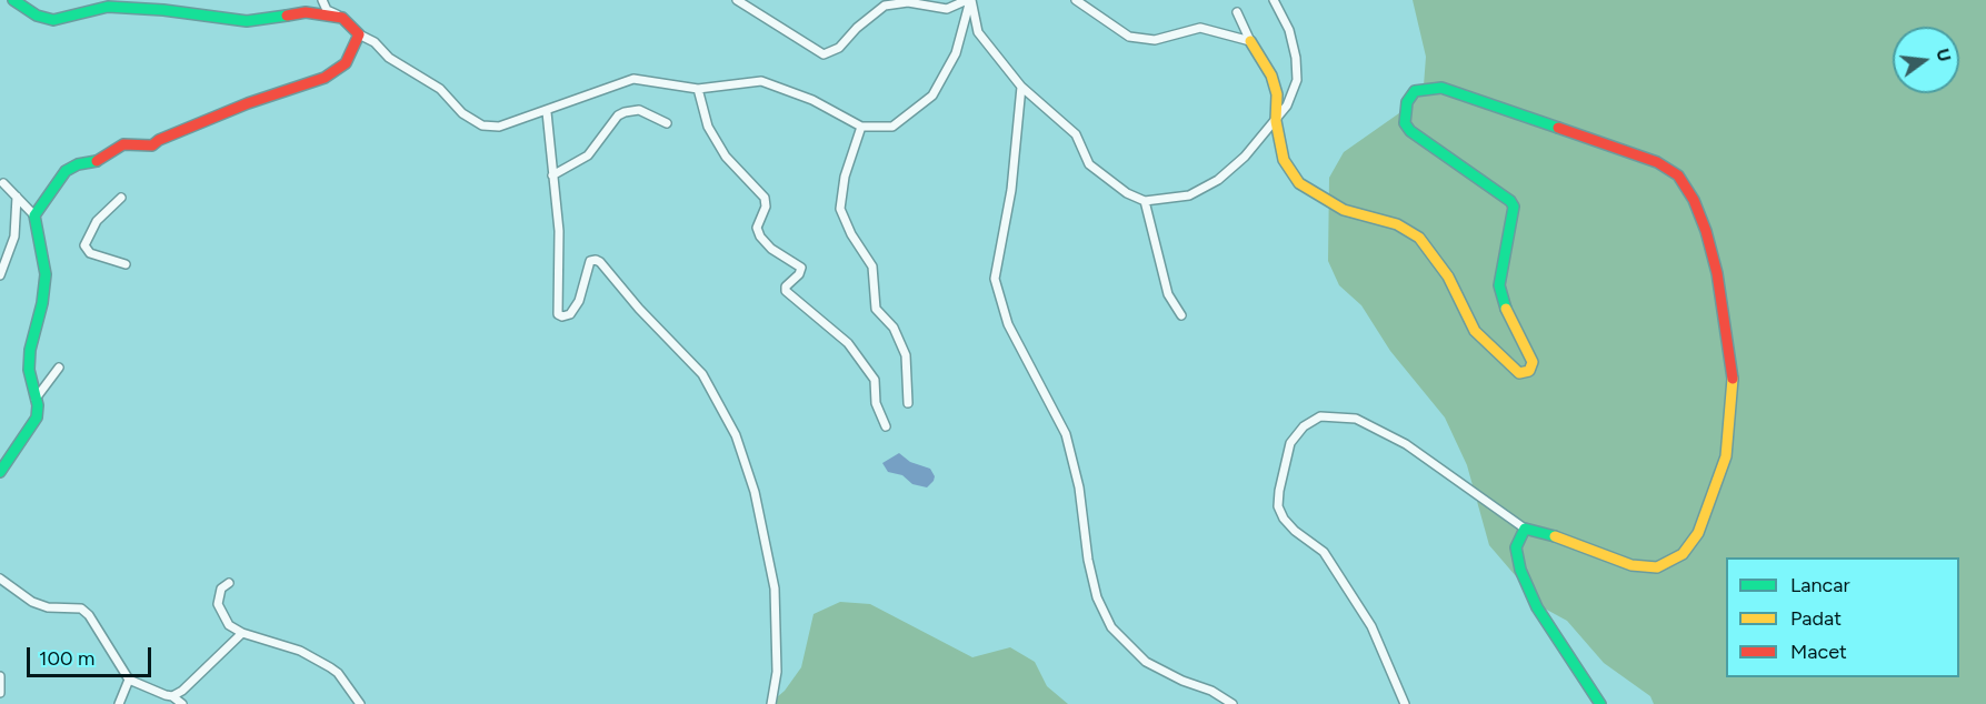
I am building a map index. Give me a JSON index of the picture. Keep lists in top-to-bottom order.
{
  "legend": ["Lancar", "Padat", "Macet"],
  "scale_bar": "100 m",
  "north": "right"
}
